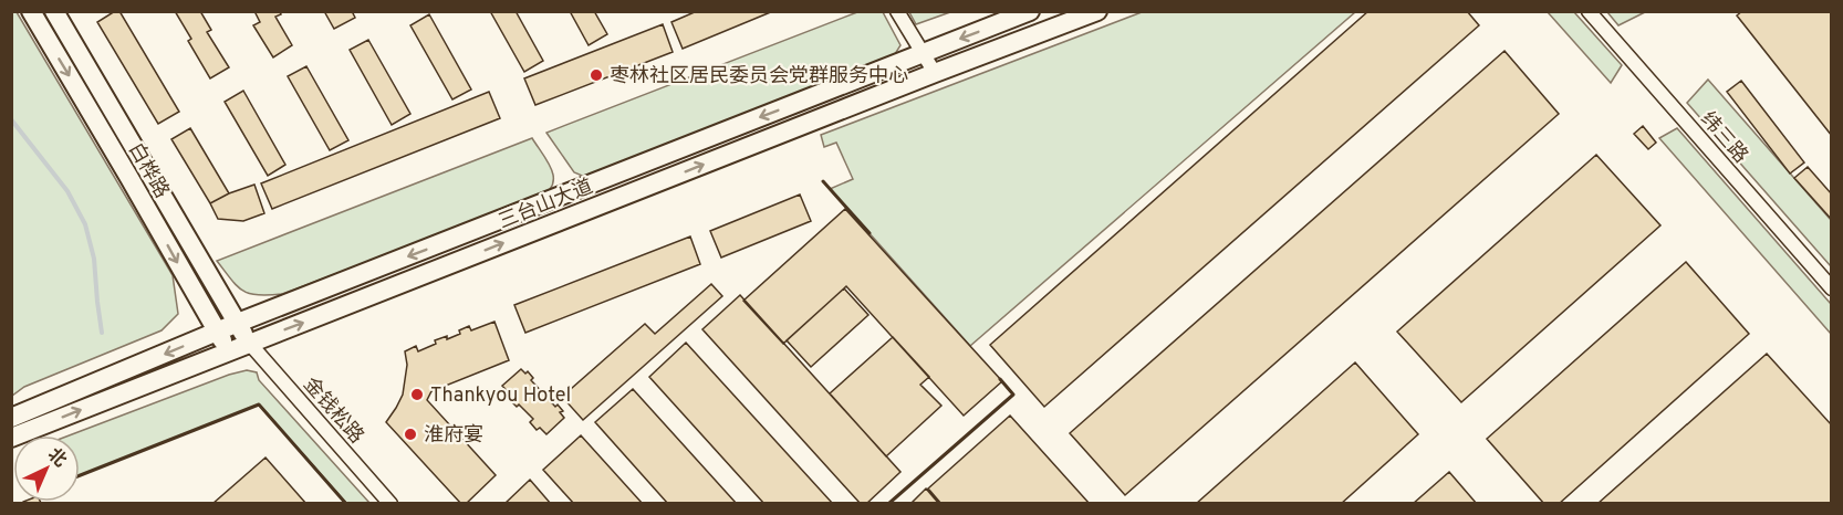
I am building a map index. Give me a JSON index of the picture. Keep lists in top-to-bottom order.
{
  "streets": {
    "main road": ["白桦路", "三台山大道"],
    "street": ["纬三路", "金钱松路"]
  },
  "crossings": [
    ["白桦路", "三台山大道"],
    ["白桦路", "金钱松路"],
    ["三台山大道", "金钱松路"]
  ],
  "places": ["枣林社区居民委员会党群服务中心", "Thankyou Hotel", "淮府宴"],
  "north": "top right"
}
